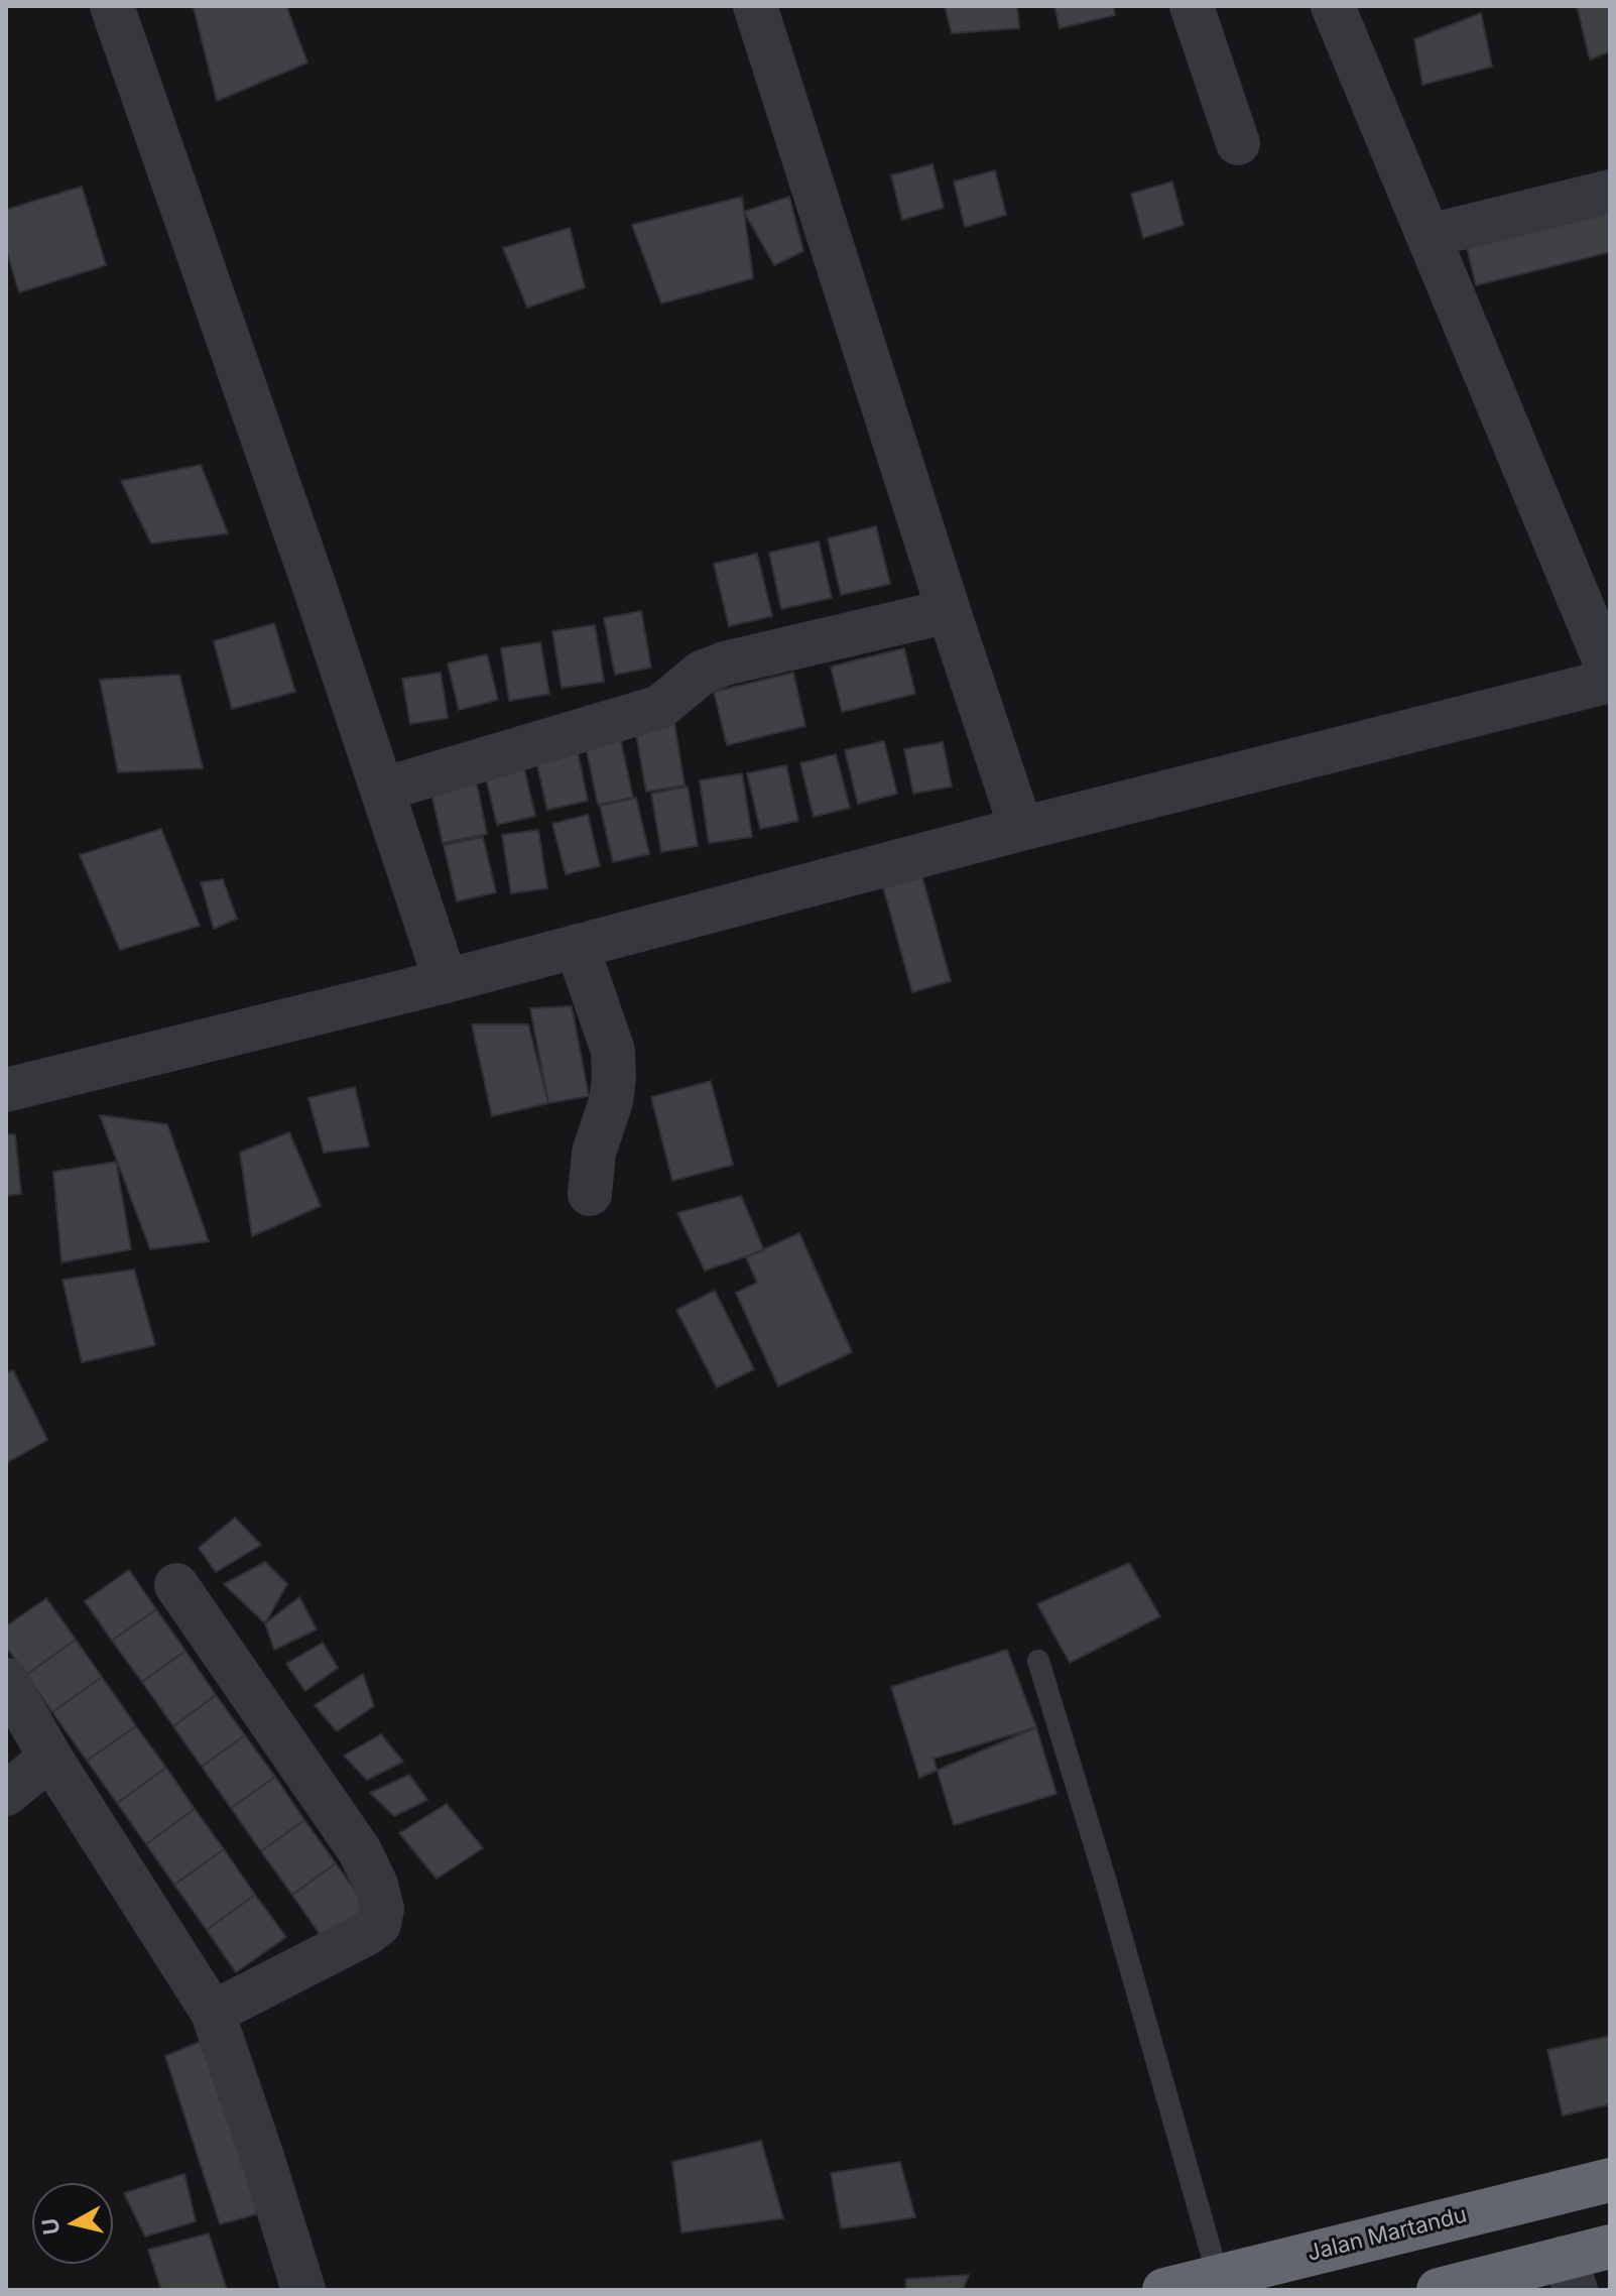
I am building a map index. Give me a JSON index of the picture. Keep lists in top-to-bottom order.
{
  "streets": {
    "highway": ["Jalan Martandu"]
  },
  "north": "left"
}
